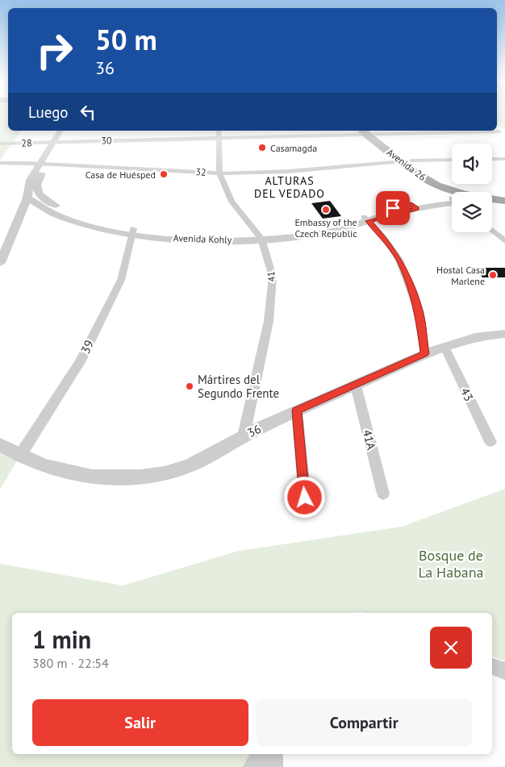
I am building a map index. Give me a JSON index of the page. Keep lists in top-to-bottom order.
{
  "streets": {
    "main road": ["Avenida 26"],
    "street": [
      "30",
      "28",
      "32",
      "Avenida Kohly",
      "41",
      "39",
      "43",
      "36",
      "41A"
    ]
  },
  "crossings": [
    ["30", "28"],
    ["30", "Avenida 26"],
    ["30", "41"],
    ["Avenida 26", "32"],
    ["32", "41"],
    ["Avenida Kohly", "41"],
    ["Avenida Kohly", "39"],
    ["41", "36"],
    ["39", "36"],
    ["43", "36"],
    ["36", "41A"]
  ],
  "districts": ["ALTURAS DEL VEDADO"],
  "parks": ["Bosque de La Habana"],
  "places": [
    "Casamagda",
    "Casa de Huésped",
    "Embassy of the Czech Republic",
    "Hostal Casa Marlene",
    "Mártires del Segundo Frente"
  ],
  "page": {
    "turn": ["50 m", "36"],
    "then": "Luego",
    "heading": ["1 min", "380 m · 22:54"],
    "buttons": ["Salir", "Compartir"]
  }
}
